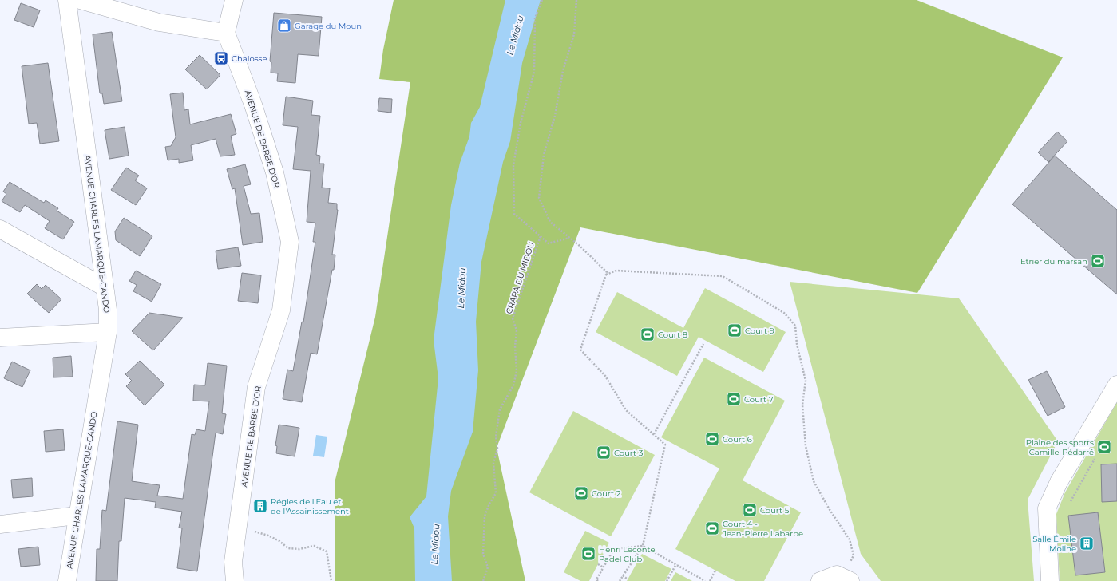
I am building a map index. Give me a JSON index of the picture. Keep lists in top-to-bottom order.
{
  "streets": {
    "street": ["AVENUE DE BARBE D'OR", "AVENUE CHARLES LAMARQUE-CANDO"],
    "path": ["CRAPA DU MIDOU"]
  },
  "water": ["Le Midou"],
  "places": {
    "shop": ["Garage du Moun"],
    "bus stop": ["Chalosse"],
    "sports": [
      "Etrier du marsan",
      "Court 9",
      "Court 8",
      "Court 7",
      "Court 6",
      "Plaine des sports Camille-Pédarré",
      "Court 3",
      "Court 2",
      "Court 5",
      "Court 4 - Jean-Pierre Labarbe",
      "Henri Leconte Padel Club"
    ],
    "building": ["Régies de l'Eau et de l'Assainissement", "Salle Émile Moline"]
  }
}
